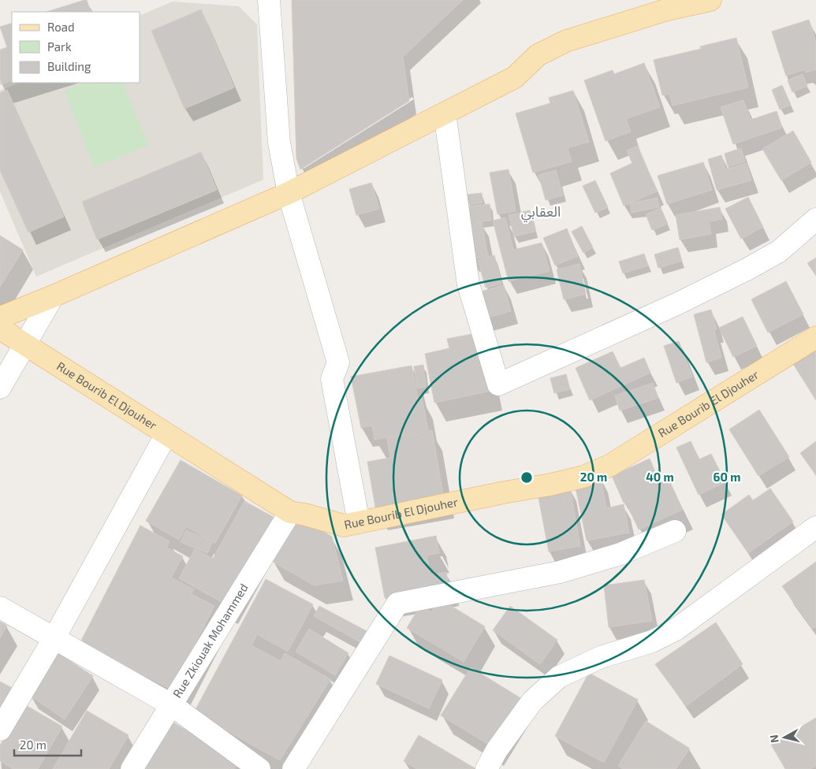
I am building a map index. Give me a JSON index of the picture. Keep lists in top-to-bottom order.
{
  "streets": {
    "main road": ["Rue Bourib El Djouher"],
    "street": ["Rue Zkiouak Mohammed"]
  },
  "crossings": [
    ["Rue Bourib El Djouher", "Rue Zkiouak Mohammed"]
  ],
  "districts": ["العقابي"],
  "legend": ["Road", "Park", "Building"],
  "scale_bar": "20 m",
  "north": "left",
  "rings": ["20 m", "40 m", "60 m"]
}
